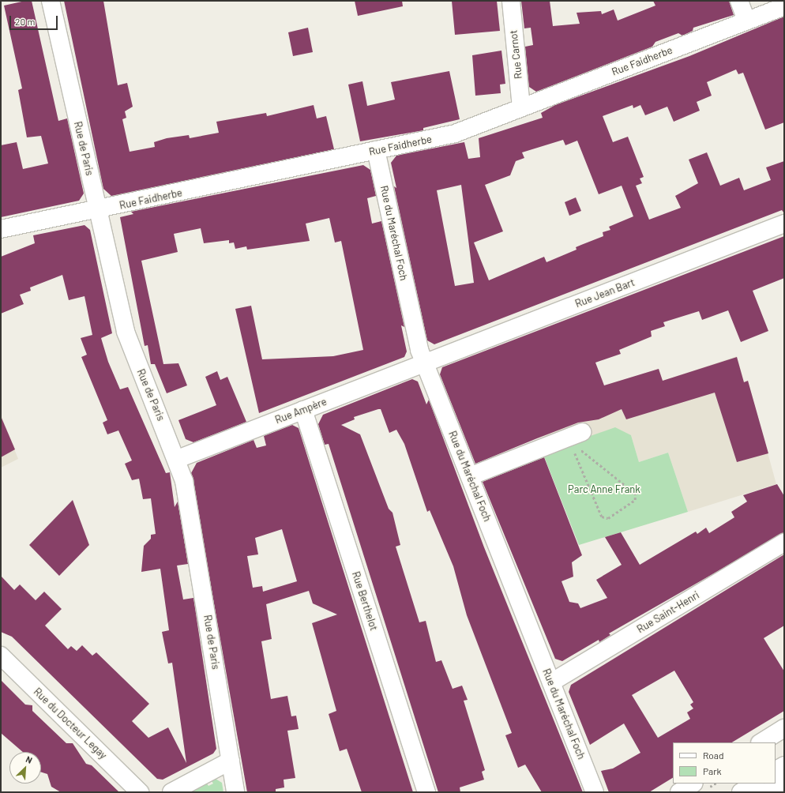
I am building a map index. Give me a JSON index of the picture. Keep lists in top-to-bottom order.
{
  "streets": {
    "street": [
      "Rue Carnot",
      "Rue Faidherbe",
      "Rue de Paris",
      "Rue du Maréchal Foch",
      "Rue Jean Bart",
      "Rue Ampère",
      "Rue Berthelot",
      "Rue Saint-Henri",
      "Rue du Docteur Legay"
    ]
  },
  "crossings": [
    ["Rue Carnot", "Rue Faidherbe"],
    ["Rue Faidherbe", "Rue de Paris"],
    ["Rue Faidherbe", "Rue du Maréchal Foch"],
    ["Rue de Paris", "Rue Ampère"],
    ["Rue du Maréchal Foch", "Rue Jean Bart"],
    ["Rue du Maréchal Foch", "Rue Ampère"],
    ["Rue du Maréchal Foch", "Rue Saint-Henri"],
    ["Rue Jean Bart", "Rue Ampère"],
    ["Rue Ampère", "Rue Berthelot"]
  ],
  "parks": ["Parc Anne Frank"],
  "legend": ["Road", "Park"],
  "scale_bar": "20 m",
  "north": "top right"
}
